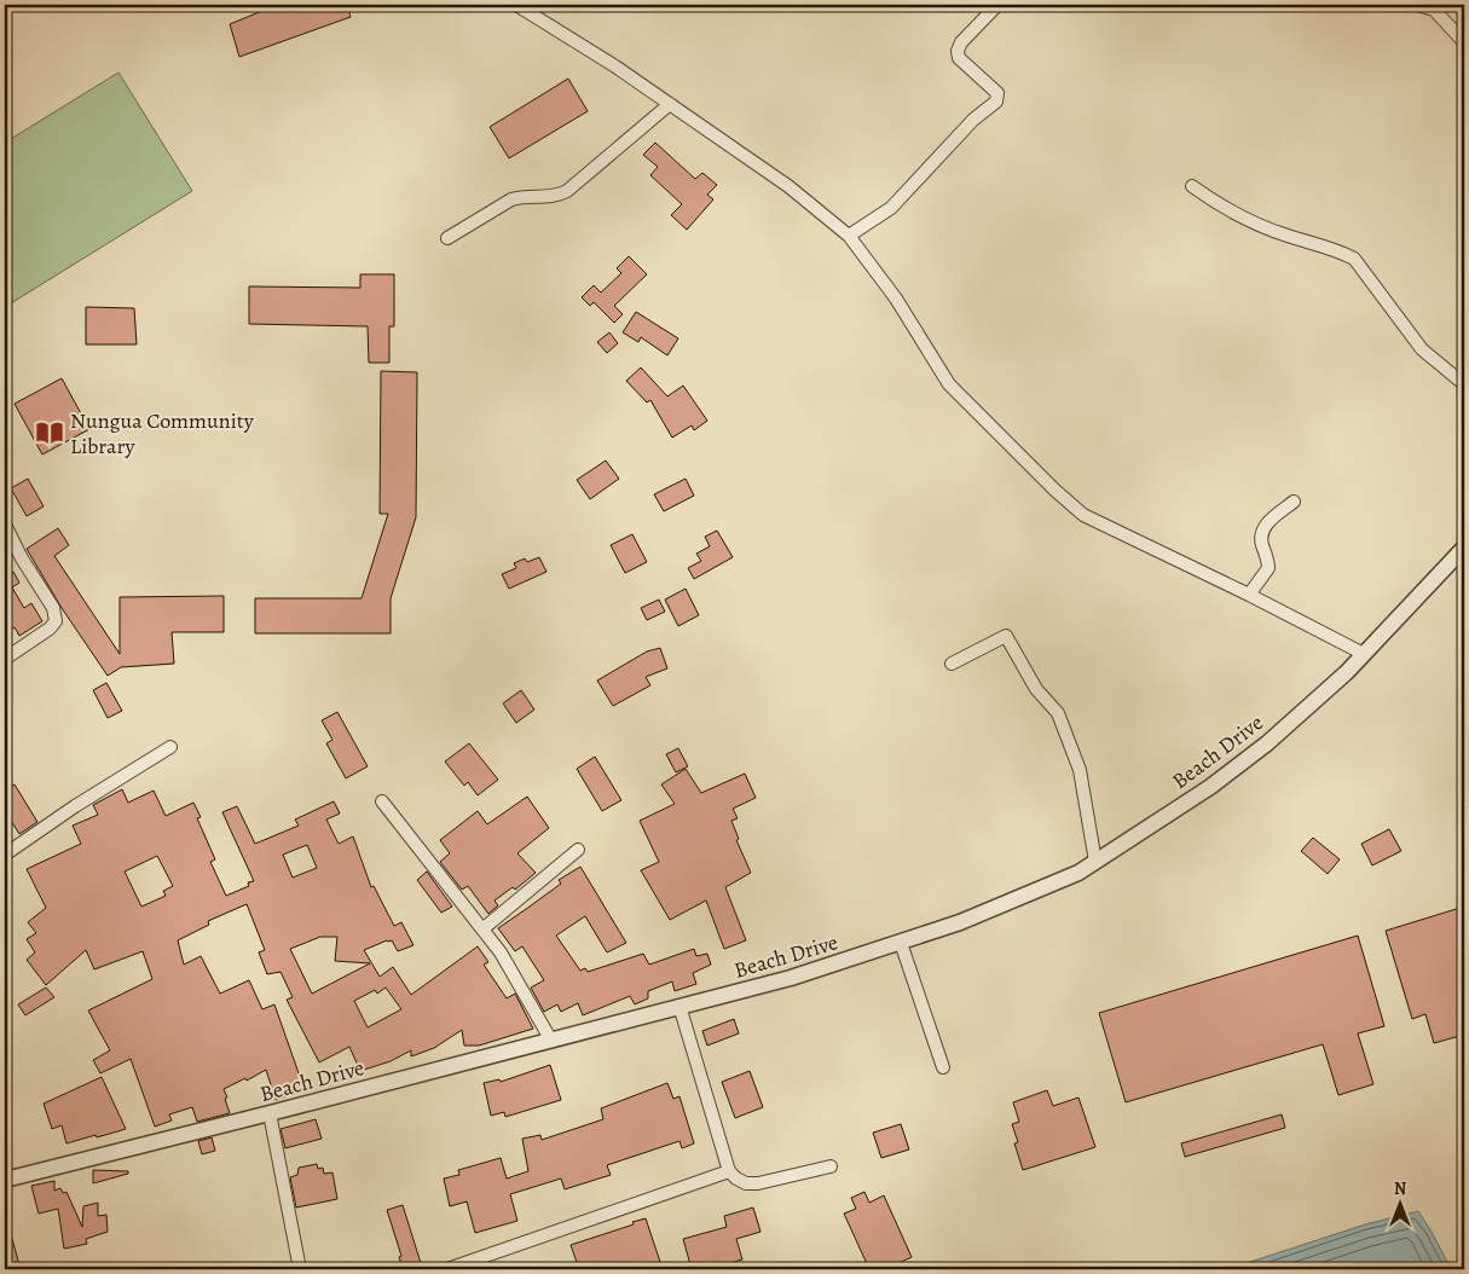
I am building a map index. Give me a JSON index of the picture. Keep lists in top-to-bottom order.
{
  "streets": {
    "street": ["Beach Drive"]
  },
  "places": {
    "library": ["Nungua Community Library"]
  },
  "north": "top"
}
